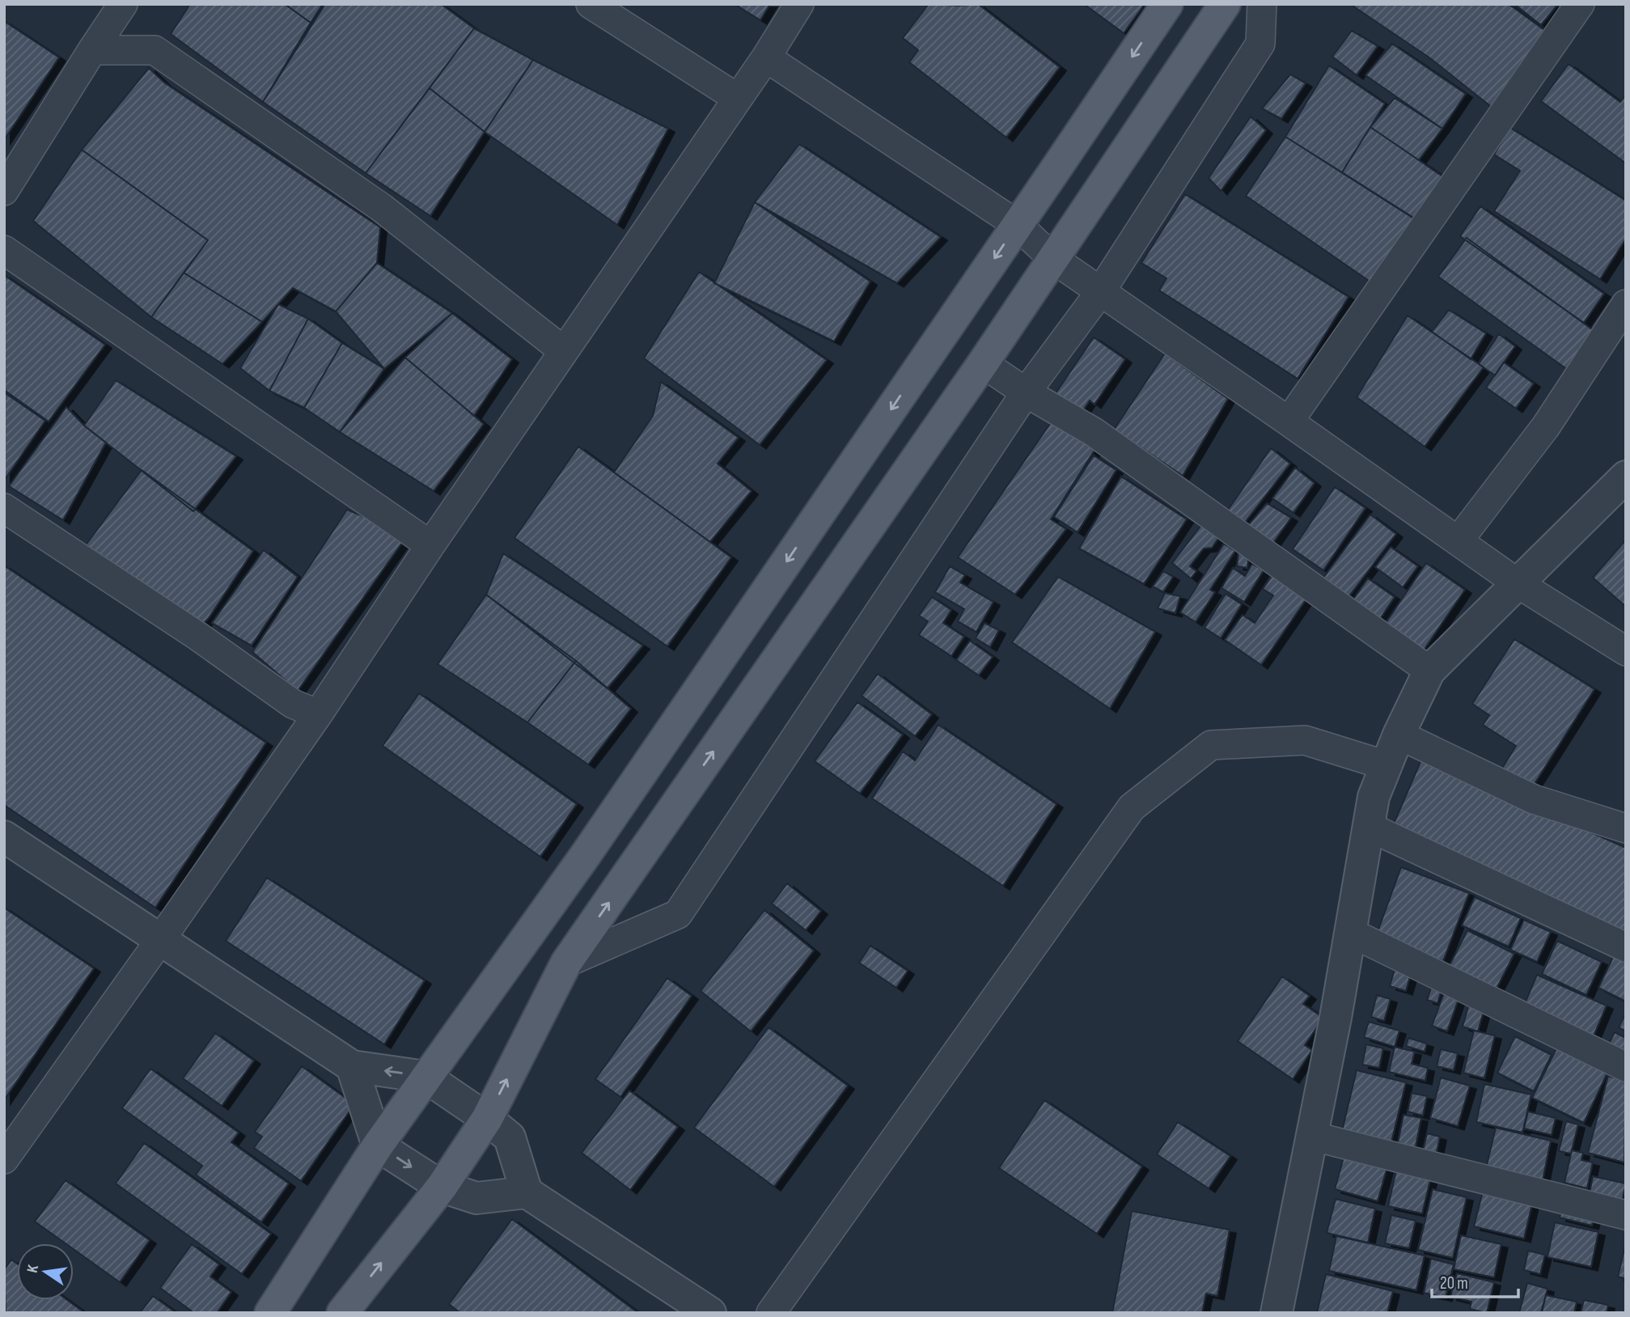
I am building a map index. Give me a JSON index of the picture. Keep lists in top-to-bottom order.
{
  "scale_bar": "20 m",
  "north": "left"
}
